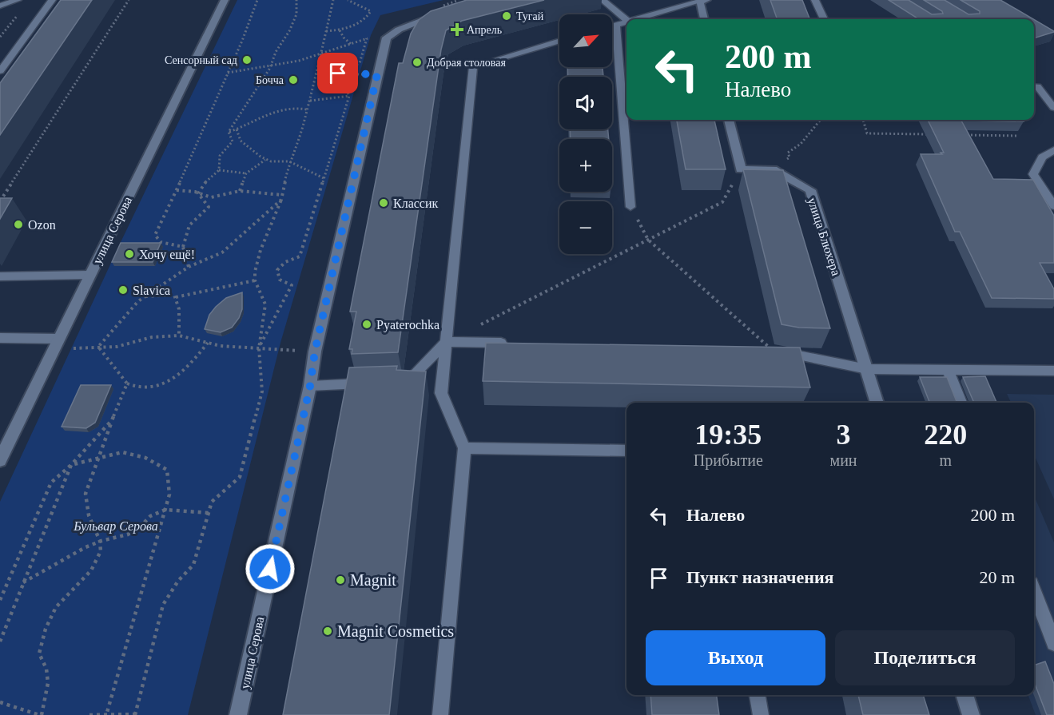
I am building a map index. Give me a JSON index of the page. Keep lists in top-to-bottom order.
{
  "streets": {
    "street": ["улица Серова", "улица Блюхера"]
  },
  "parks": ["Бульвар Серова"],
  "places": {
    "other": [
      "Тугай",
      "Сенсорный сад",
      "Добрая столовая",
      "Бочча",
      "Классик",
      "Ozon",
      "Хочу ещё!",
      "Slavica",
      "Pyaterochka",
      "Magnit",
      "Magnit Cosmetics"
    ],
    "health": ["Апрель"]
  },
  "north": "top right",
  "page": {
    "map_buttons": ["+", "−"],
    "turn": ["200 m", "Налево"],
    "eta": [
      "19:35",
      "Прибытие",
      "3",
      "мин",
      "220",
      "m"
    ],
    "list": [
      {
        "name": "Налево",
        "value": "200 m"
      },
      {
        "name": "Пункт назначения",
        "value": "20 m"
      }
    ],
    "buttons": ["Выход", "Поделиться"]
  }
}
